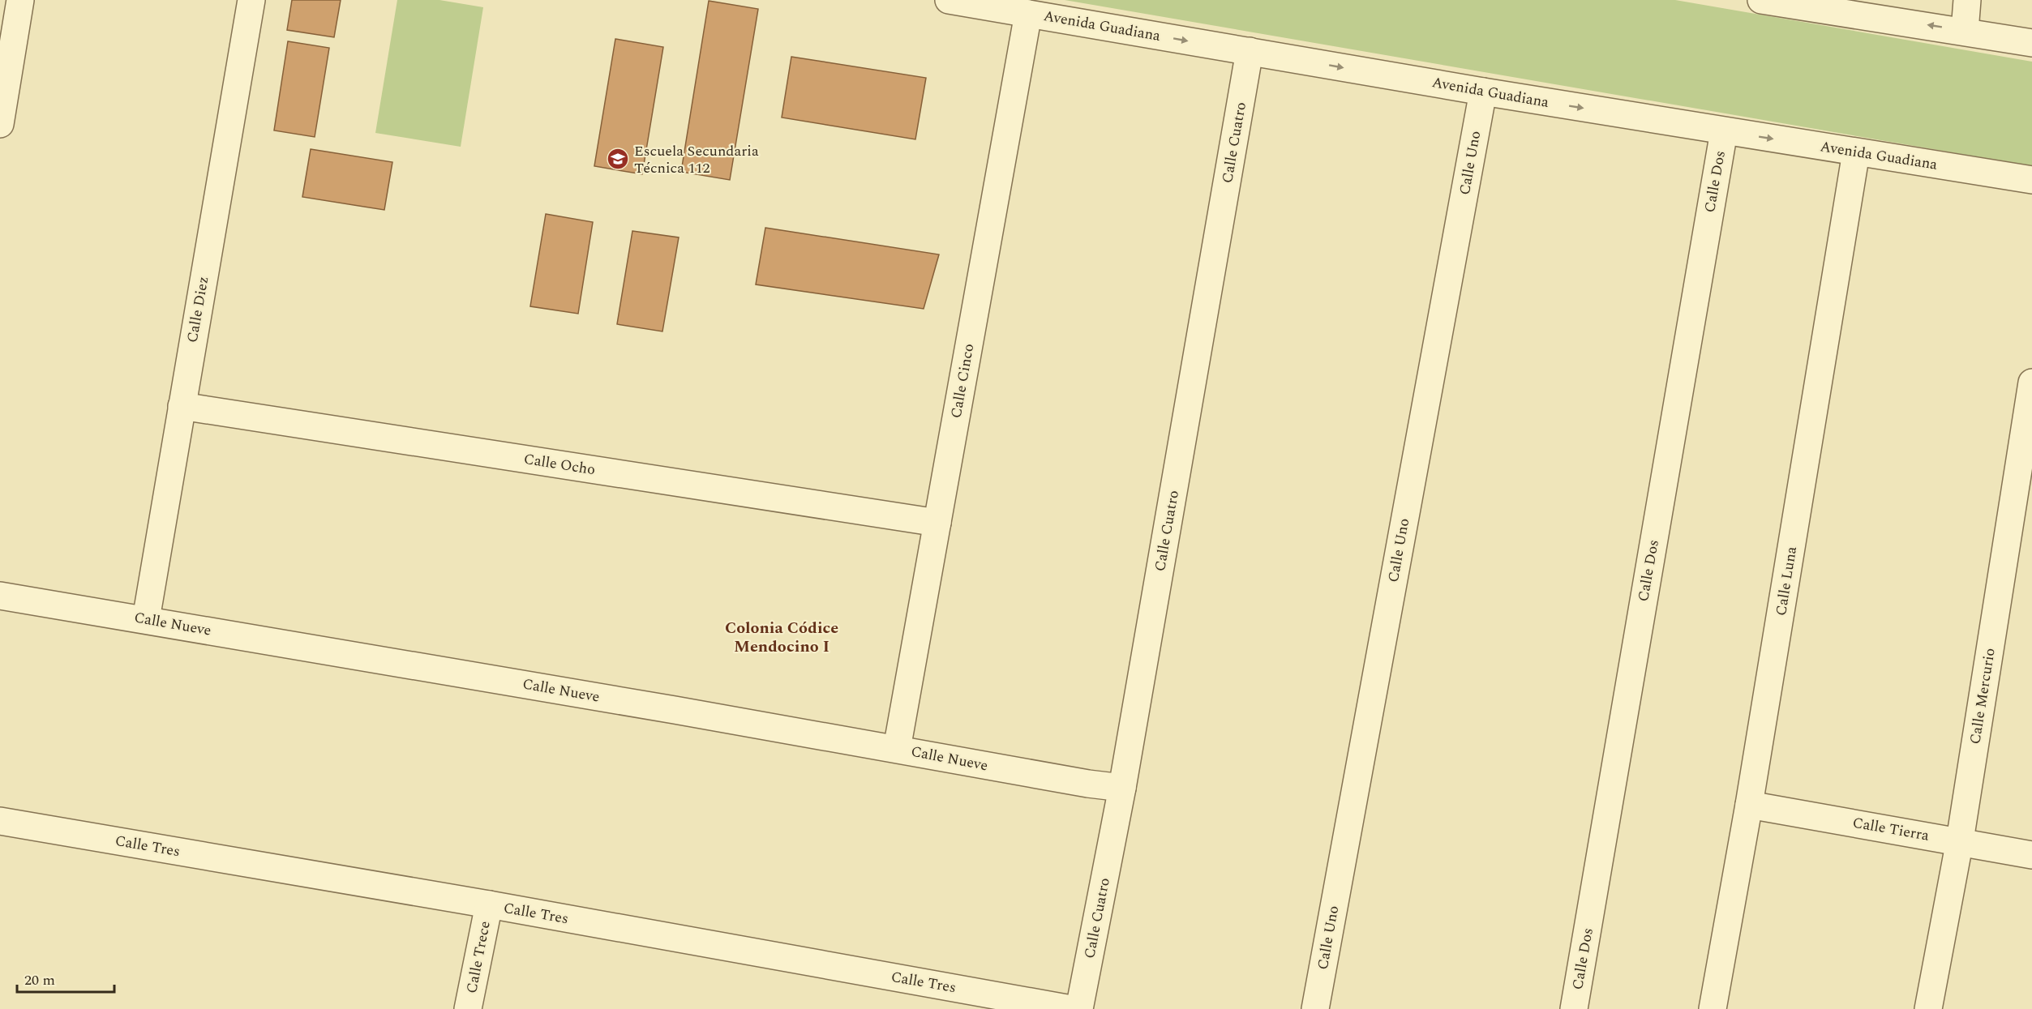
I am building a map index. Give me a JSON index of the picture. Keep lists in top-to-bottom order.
{
  "streets": {
    "street": [
      "Avenida Guadiana",
      "Calle Cuatro",
      "Calle Uno",
      "Calle Dos",
      "Calle Diez",
      "Calle Cinco",
      "Calle Ocho",
      "Calle Luna",
      "Calle Nueve",
      "Calle Mercurio",
      "Calle Tierra",
      "Calle Tres",
      "Calle Trece"
    ]
  },
  "crossings": [
    ["Avenida Guadiana", "Calle Cuatro"],
    ["Avenida Guadiana", "Calle Uno"],
    ["Avenida Guadiana", "Calle Dos"],
    ["Avenida Guadiana", "Calle Cinco"],
    ["Avenida Guadiana", "Calle Luna"],
    ["Calle Cuatro", "Calle Nueve"],
    ["Calle Diez", "Calle Ocho"],
    ["Calle Diez", "Calle Nueve"],
    ["Calle Cinco", "Calle Ocho"],
    ["Calle Cinco", "Calle Nueve"],
    ["Calle Luna", "Calle Tierra"],
    ["Calle Mercurio", "Calle Tierra"],
    ["Calle Tres", "Calle Trece"]
  ],
  "one_way": ["Avenida Guadiana"],
  "districts": ["Colonia Códice Mendocino I"],
  "places": {
    "school or university": ["Escuela Secundaria Técnica 112"]
  },
  "scale_bar": "20 m"
}
